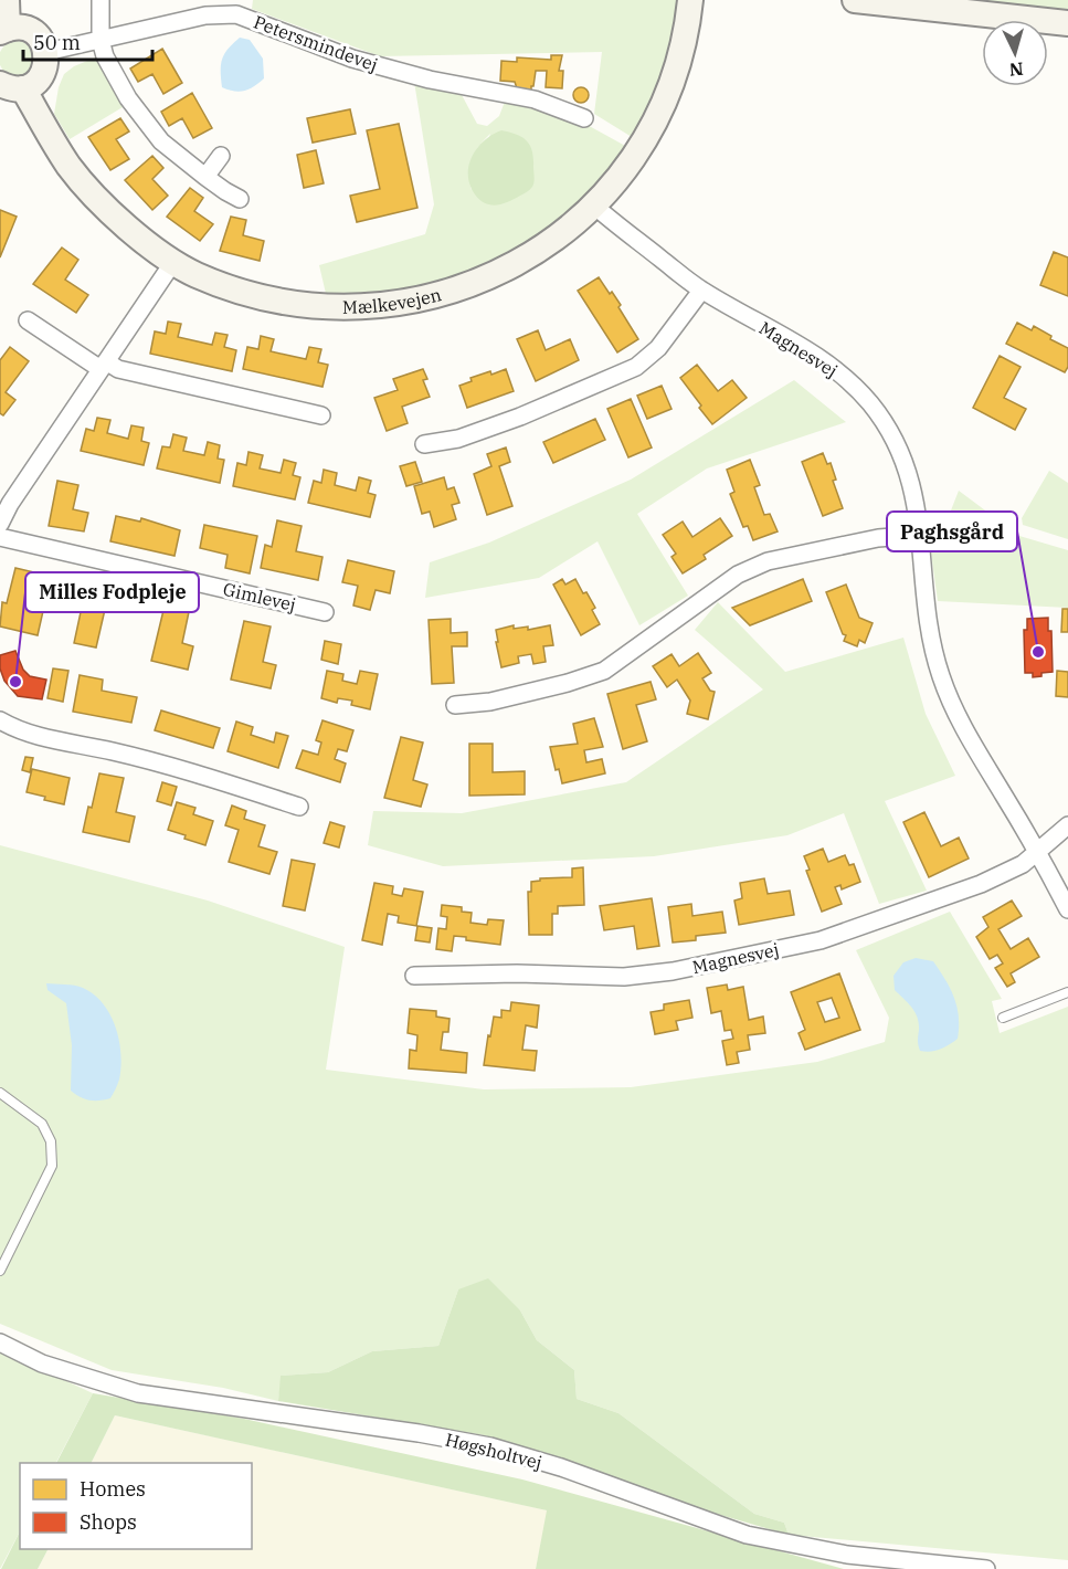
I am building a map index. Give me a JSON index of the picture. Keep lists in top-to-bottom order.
{
  "streets": {
    "street": [
      "Petersmindevej",
      "Mælkevejen",
      "Magnesvej",
      "Gimlevej",
      "Høgsholtvej"
    ]
  },
  "crossings": [
    ["Mælkevejen", "Magnesvej"]
  ],
  "places": ["Paghsgård", "Milles Fodpleje"],
  "legend": ["Homes", "Shops"],
  "scale_bar": "50 m",
  "north": "bottom"
}
